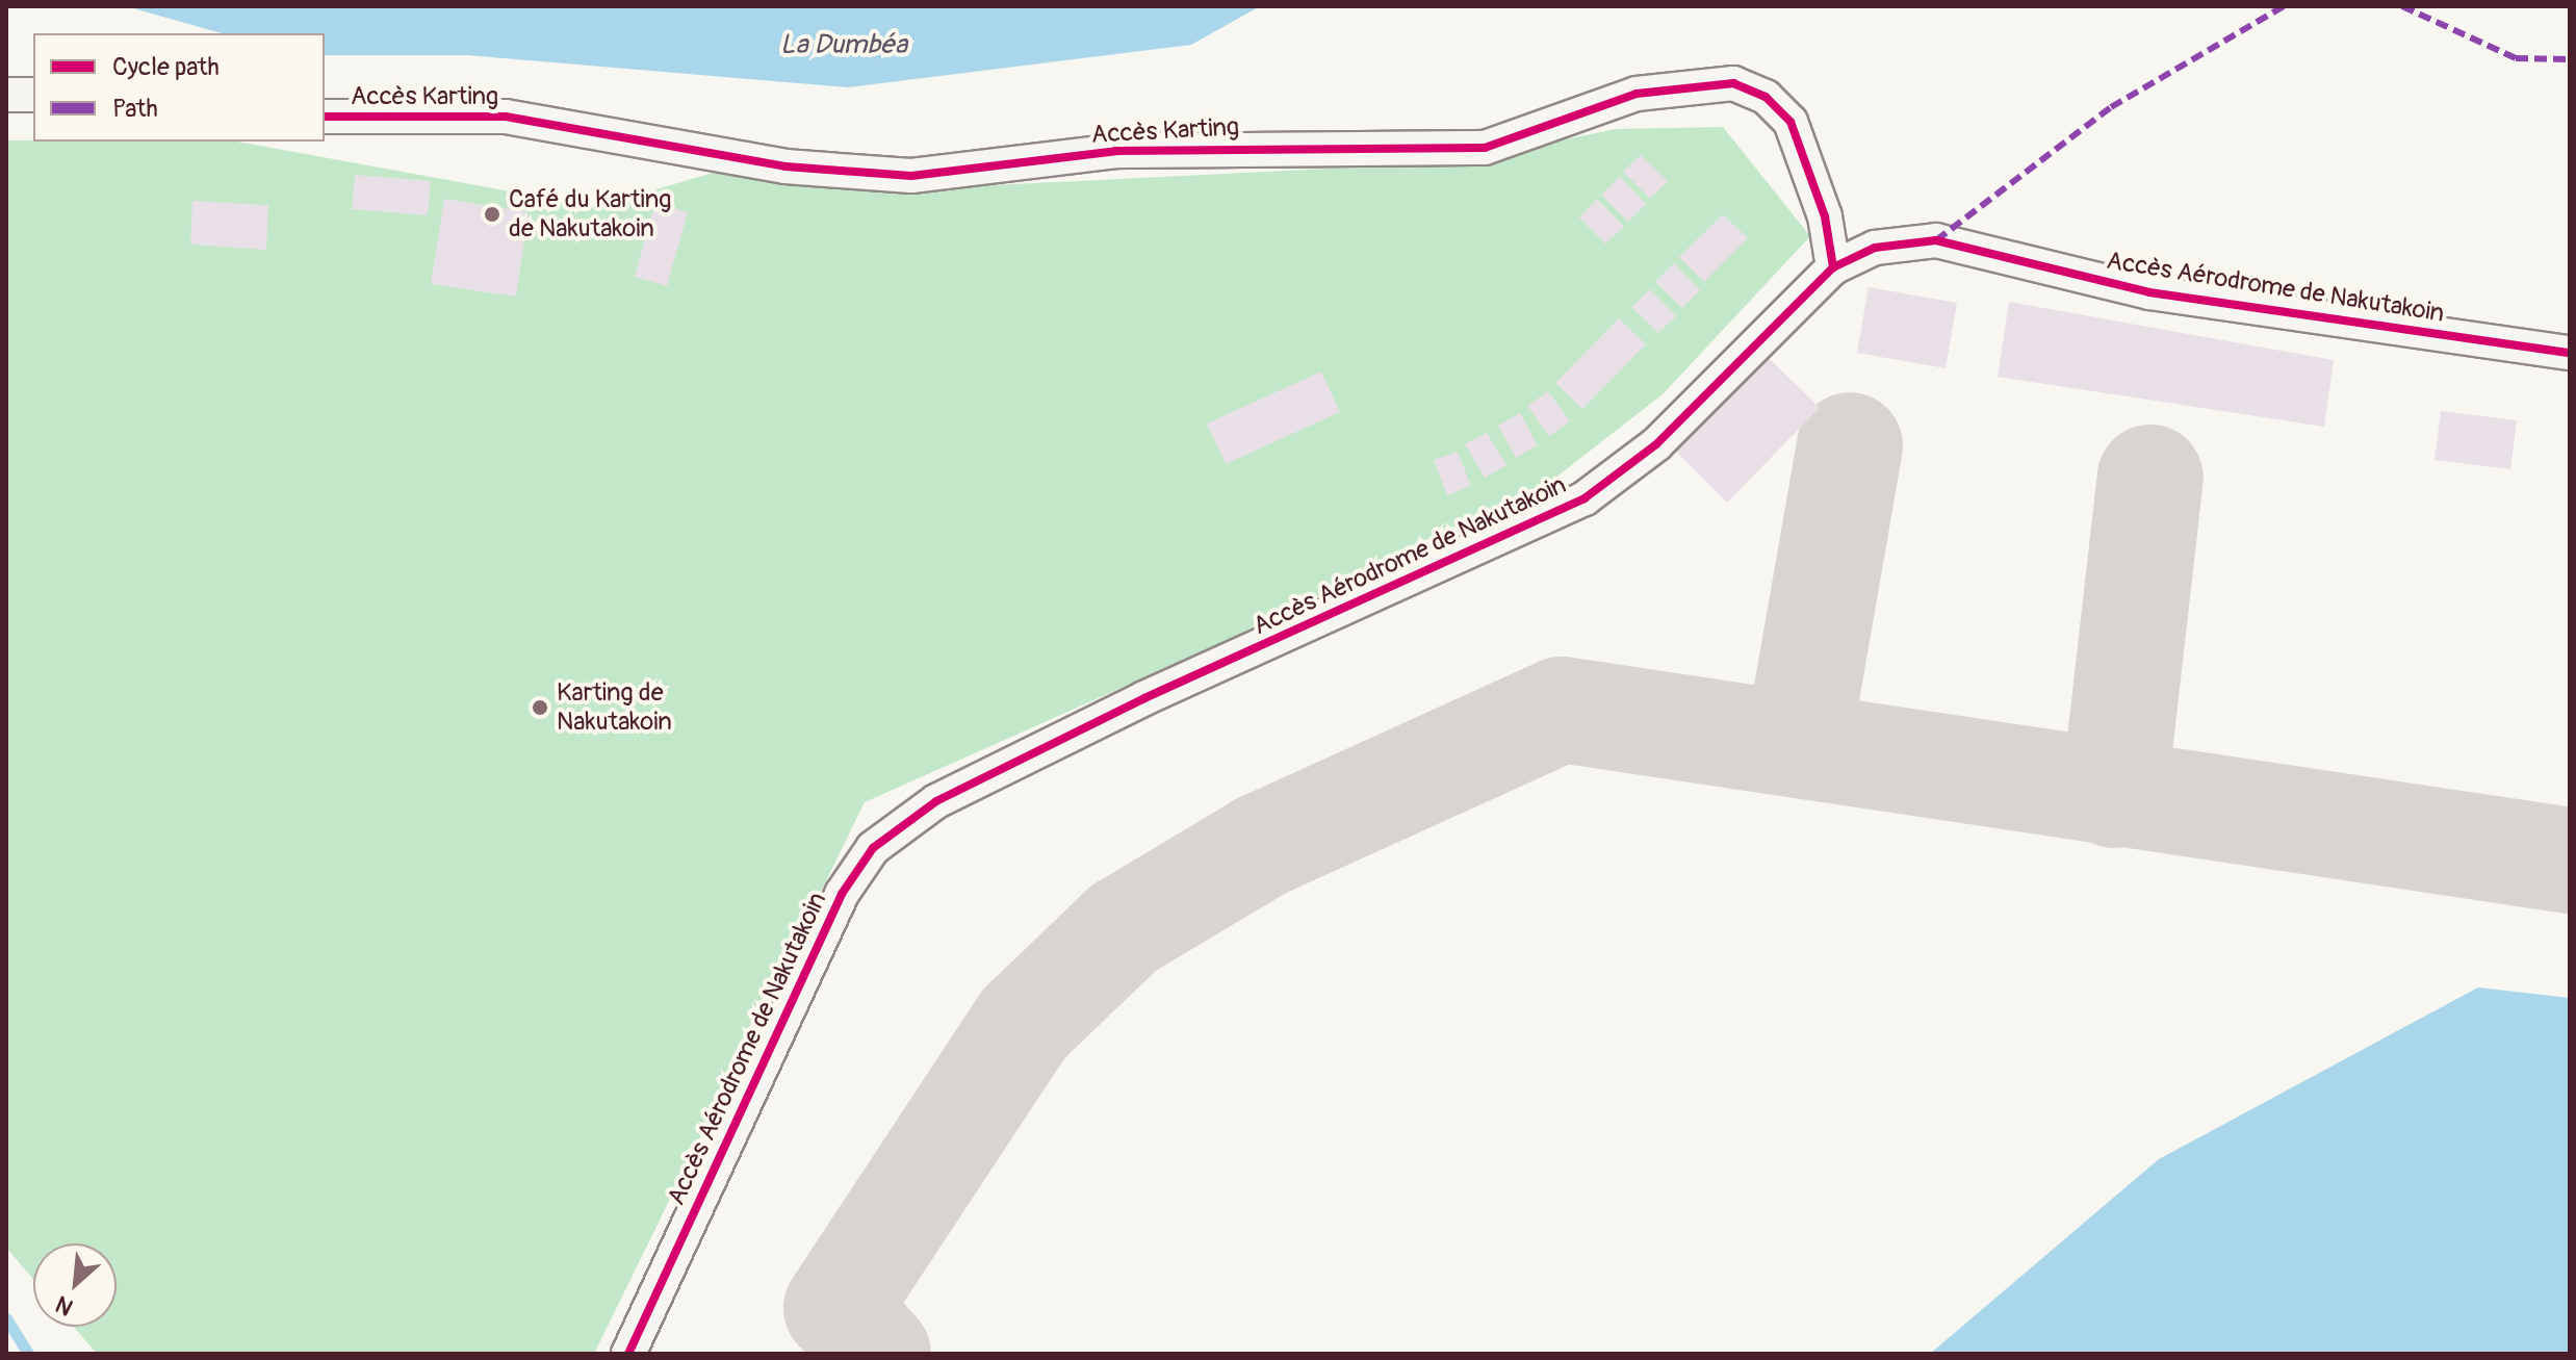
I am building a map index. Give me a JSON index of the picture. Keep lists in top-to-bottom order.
{
  "streets": {
    "street": ["Accès Karting", "Accès Aérodrome de Nakutakoin"]
  },
  "crossings": [
    ["Accès Karting", "Accès Aérodrome de Nakutakoin"]
  ],
  "water": ["La Dumbéa"],
  "places": ["Café du Karting de Nakutakoin", "Karting de Nakutakoin"],
  "legend": ["Cycle path", "Path"],
  "north": "bottom left"
}
